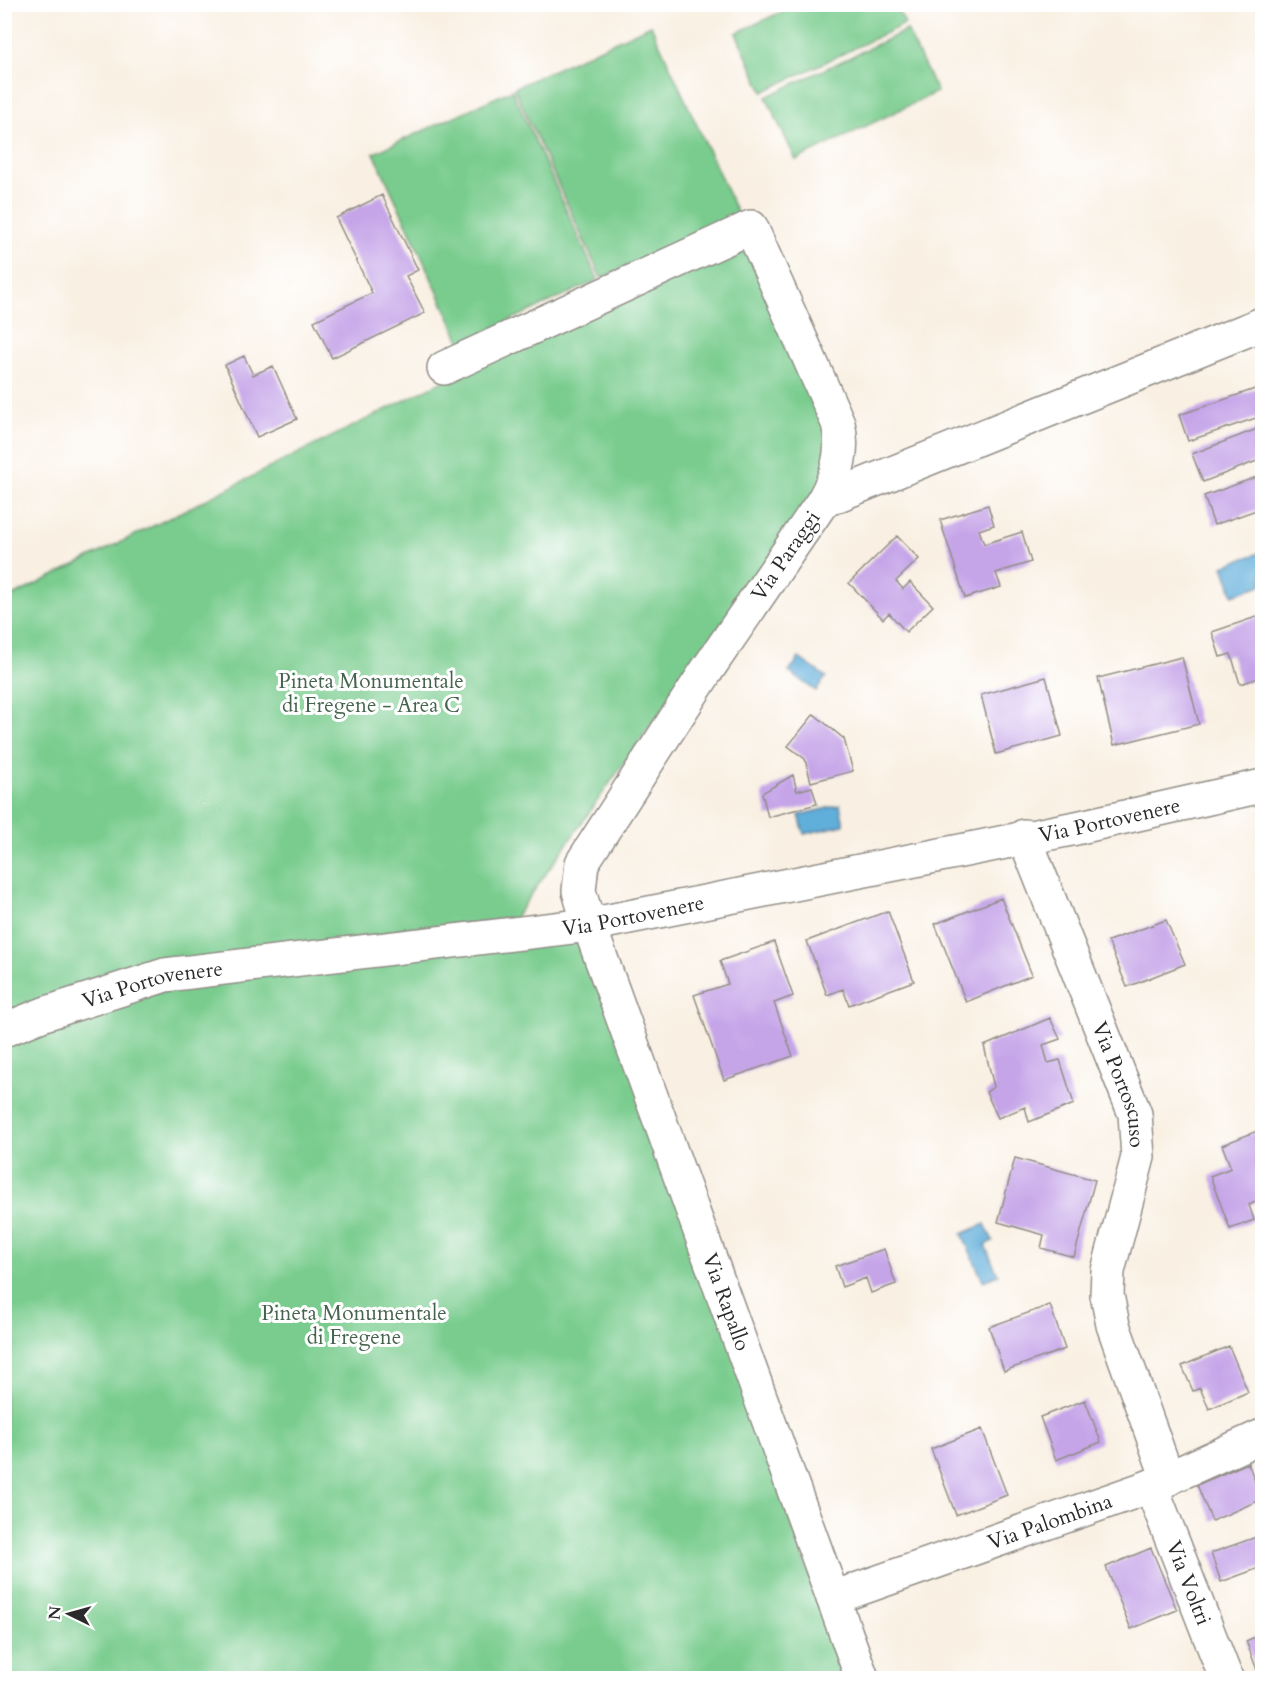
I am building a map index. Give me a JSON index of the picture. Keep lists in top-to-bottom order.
{
  "streets": {
    "street": [
      "Via Paraggi",
      "Via Portovenere",
      "Via Portoscuso",
      "Via Rapallo",
      "Via Palombina",
      "Via Voltri"
    ]
  },
  "crossings": [
    ["Via Paraggi", "Via Portovenere"],
    ["Via Paraggi", "Via Rapallo"],
    ["Via Portovenere", "Via Portoscuso"],
    ["Via Portovenere", "Via Rapallo"],
    ["Via Portoscuso", "Via Palombina"],
    ["Via Portoscuso", "Via Voltri"],
    ["Via Rapallo", "Via Palombina"],
    ["Via Palombina", "Via Voltri"]
  ],
  "parks": ["Pineta Monumentale di Fregene - Area C", "Pineta Monumentale di Fregene"],
  "north": "left"
}
